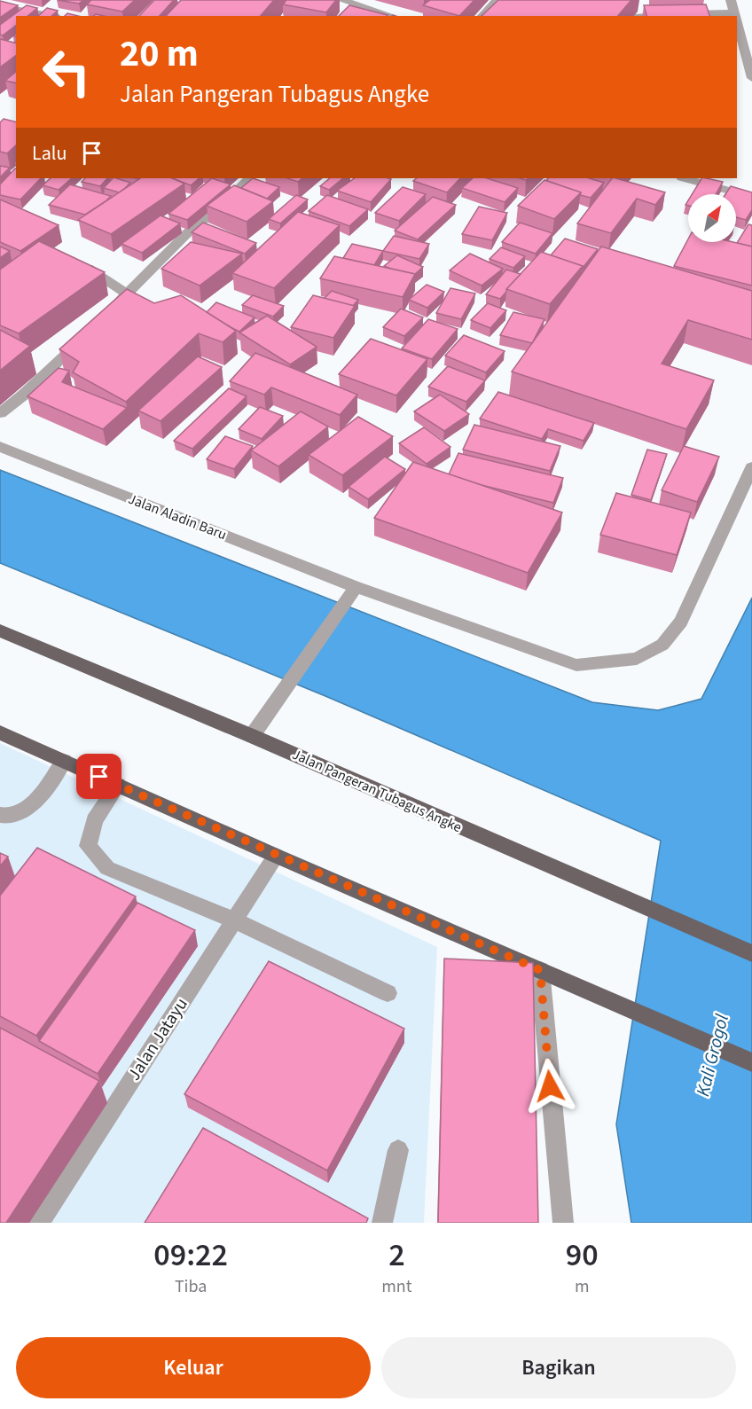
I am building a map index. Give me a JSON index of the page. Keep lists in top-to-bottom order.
{
  "streets": {
    "main road": ["Jalan Pangeran Tubagus Angke"],
    "street": ["Jalan Aladin Baru", "Jalan Jatayu"]
  },
  "water": ["Kali Grogol"],
  "north": "top right",
  "page": {
    "turn": ["20 m", "Jalan Pangeran Tubagus Angke"],
    "then": "Lalu",
    "eta": [
      "09:22",
      "Tiba",
      "2",
      "mnt",
      "90",
      "m"
    ],
    "buttons": ["Keluar", "Bagikan"]
  }
}
